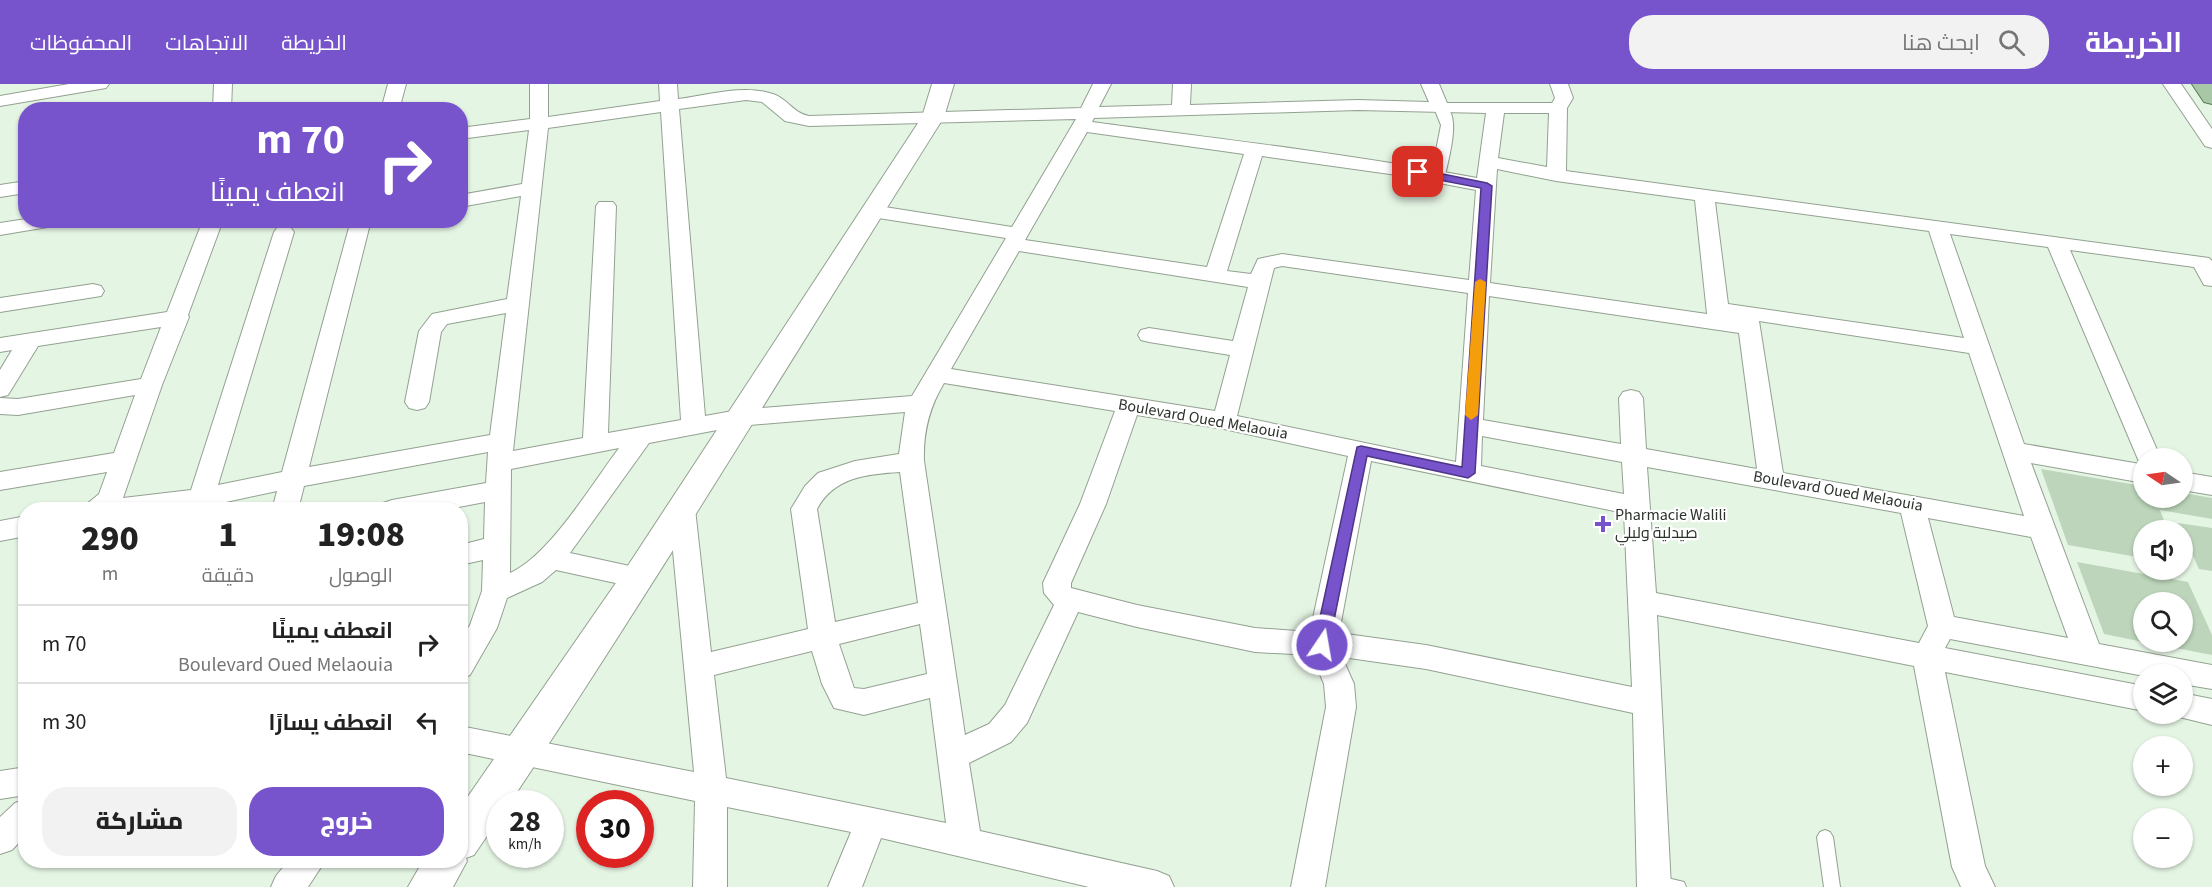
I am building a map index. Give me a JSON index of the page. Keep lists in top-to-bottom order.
{
  "streets": {
    "street": ["Boulevard Oued Melaouia"]
  },
  "places": {
    "health": ["Pharmacie Walili صيدلية وليلي"]
  },
  "north": "left",
  "page": {
    "header": "الخريطة",
    "search": "ابحث هنا",
    "nav": ["الخريطة", "الاتجاهات", "المحفوظات"],
    "turn": ["70 m", "انعطف يمينًا"],
    "map_buttons": ["+", "−"],
    "eta": [
      "19:08",
      "الوصول",
      "1",
      "دقيقة",
      "290",
      "m"
    ],
    "list": [
      {
        "name": "انعطف يمينًا",
        "note": "Boulevard Oued Melaouia",
        "value": "70 m"
      },
      {
        "name": "انعطف يسارًا",
        "value": "30 m"
      }
    ],
    "buttons": ["خروج", "مشاركة"],
    "speed": "28 km/h",
    "limit": "30"
  }
}
